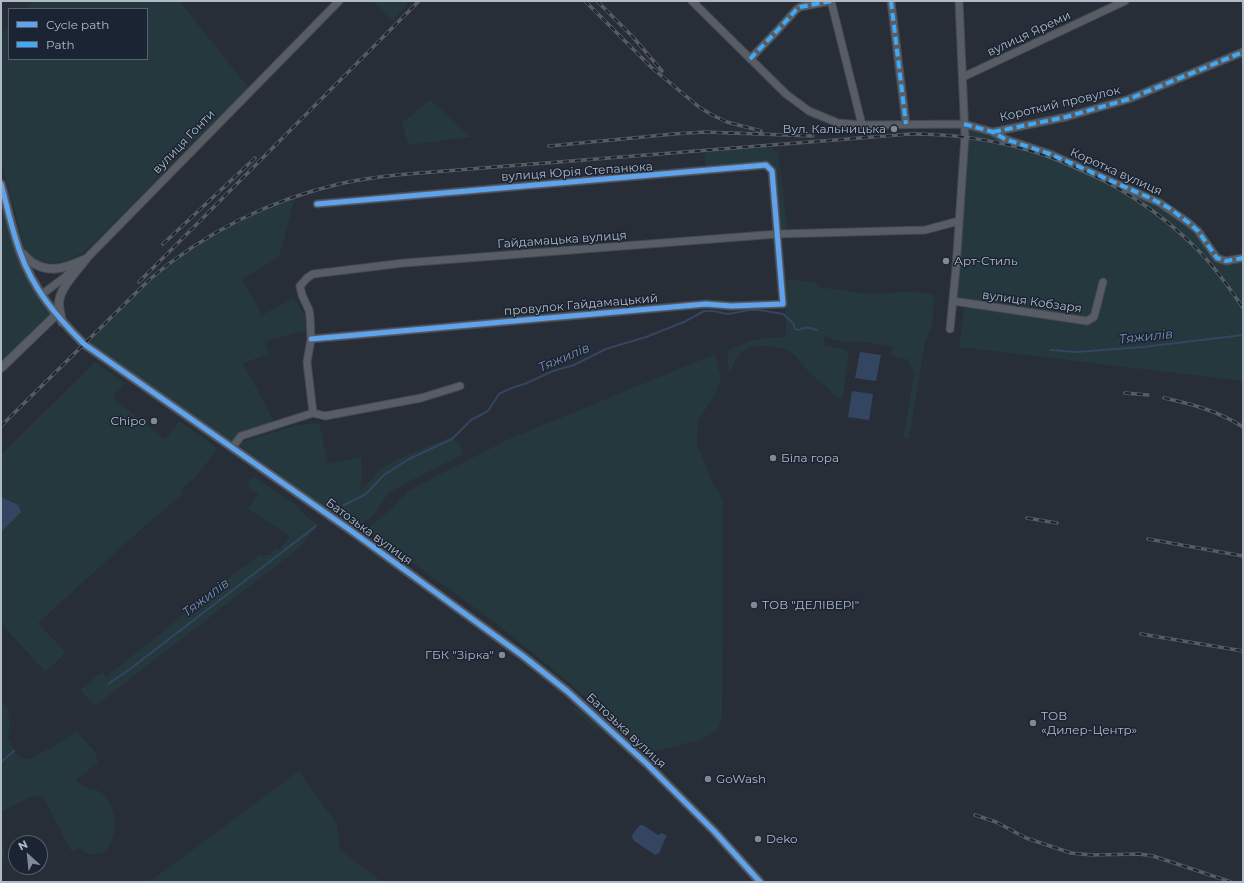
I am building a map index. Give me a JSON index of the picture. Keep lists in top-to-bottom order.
{
  "streets": {
    "street": [
      "вулиця Яреми",
      "Короткий провулок",
      "вулиця Гонти",
      "вулиця Юрія Степанюка",
      "Коротка вулиця",
      "Гайдамацька вулиця",
      "вулиця Кобзаря",
      "провулок Гайдамацький",
      "Батозька вулиця"
    ]
  },
  "crossings": [
    ["Короткий провулок", "Коротка вулиця"],
    ["вулиця Гонти", "Батозька вулиця"],
    ["вулиця Юрія Степанюка", "Гайдамацька вулиця"],
    ["вулиця Юрія Степанюка", "провулок Гайдамацький"],
    ["Гайдамацька вулиця", "провулок Гайдамацький"]
  ],
  "water": ["Тяжилів"],
  "places": [
    "Вул. Кальницька",
    "Арт-Стиль",
    "Chipo",
    "Біла гора",
    "ТОВ \"ДЕЛІВЕРІ\"",
    "ГБК \"Зірка\"",
    "ТОВ «Дилер-Центр»",
    "GoWash",
    "Deko"
  ],
  "legend": ["Cycle path", "Path"],
  "north": "top left"
}
